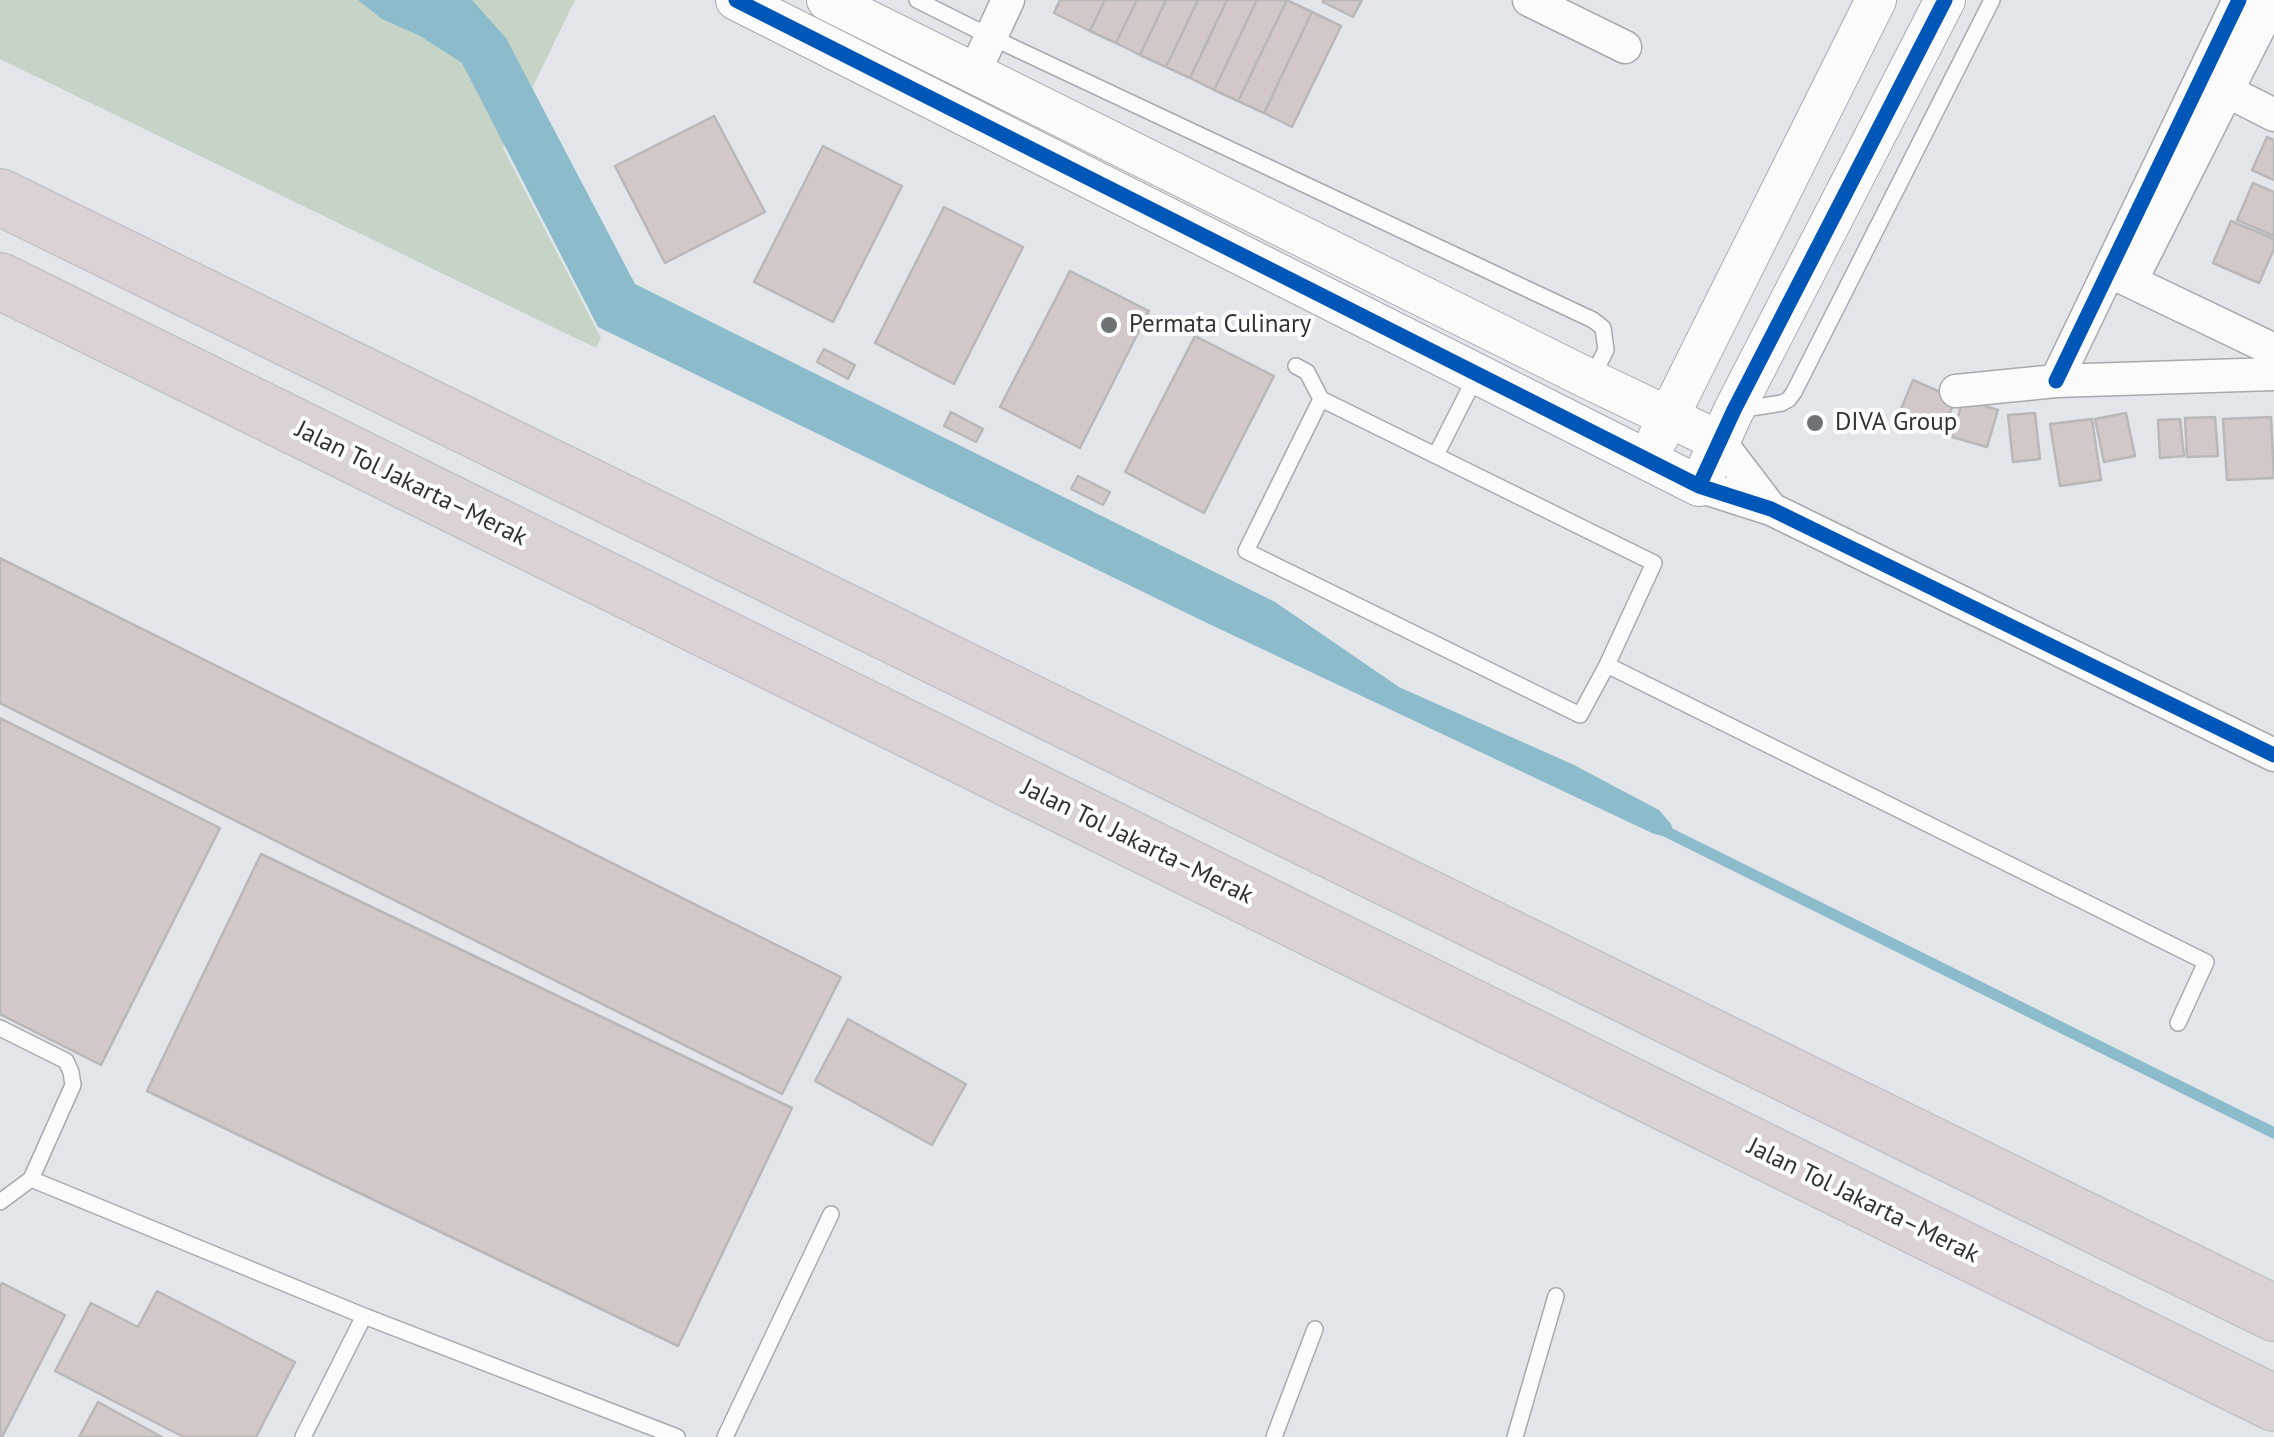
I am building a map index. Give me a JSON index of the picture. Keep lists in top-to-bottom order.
{
  "streets": {
    "highway": ["Jalan Tol Jakarta–Merak"]
  },
  "places": ["Permata Culinary", "DIVA Group"]
}
